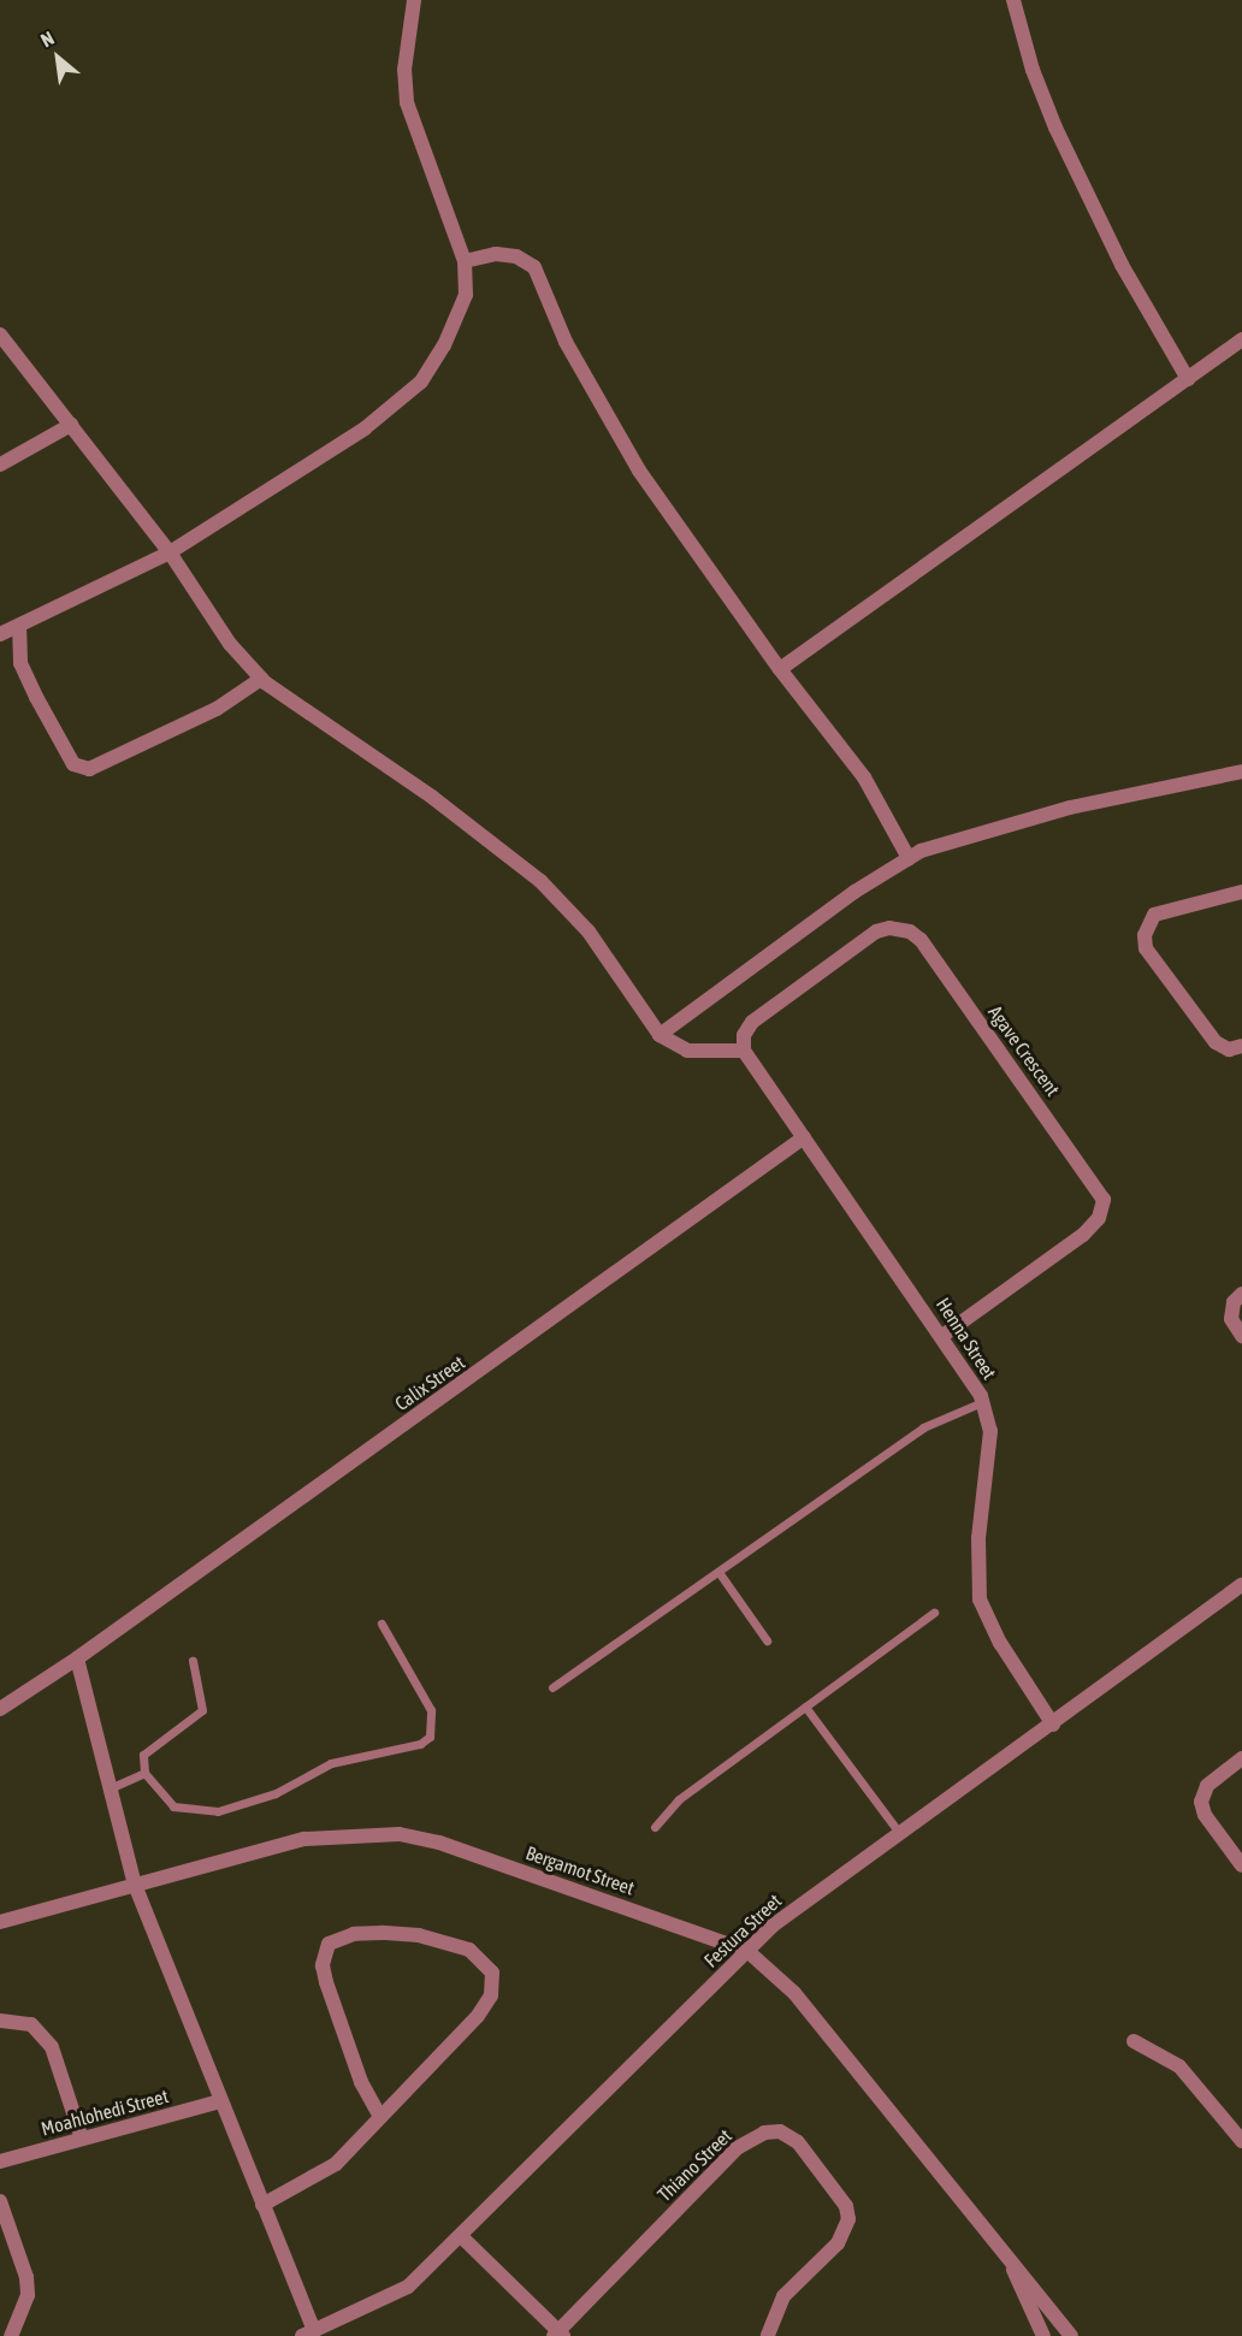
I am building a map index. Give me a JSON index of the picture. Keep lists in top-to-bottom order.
{
  "streets": {
    "street": [
      "Agave Crescent",
      "Henna Street",
      "Calix Street",
      "Bergamot Street",
      "Festura Street",
      "Moahlohedi Street",
      "Thiano Street"
    ]
  },
  "crossings": [
    ["Agave Crescent", "Henna Street"],
    ["Henna Street", "Calix Street"],
    ["Henna Street", "Festura Street"],
    ["Bergamot Street", "Festura Street"]
  ],
  "north": "top left"
}
